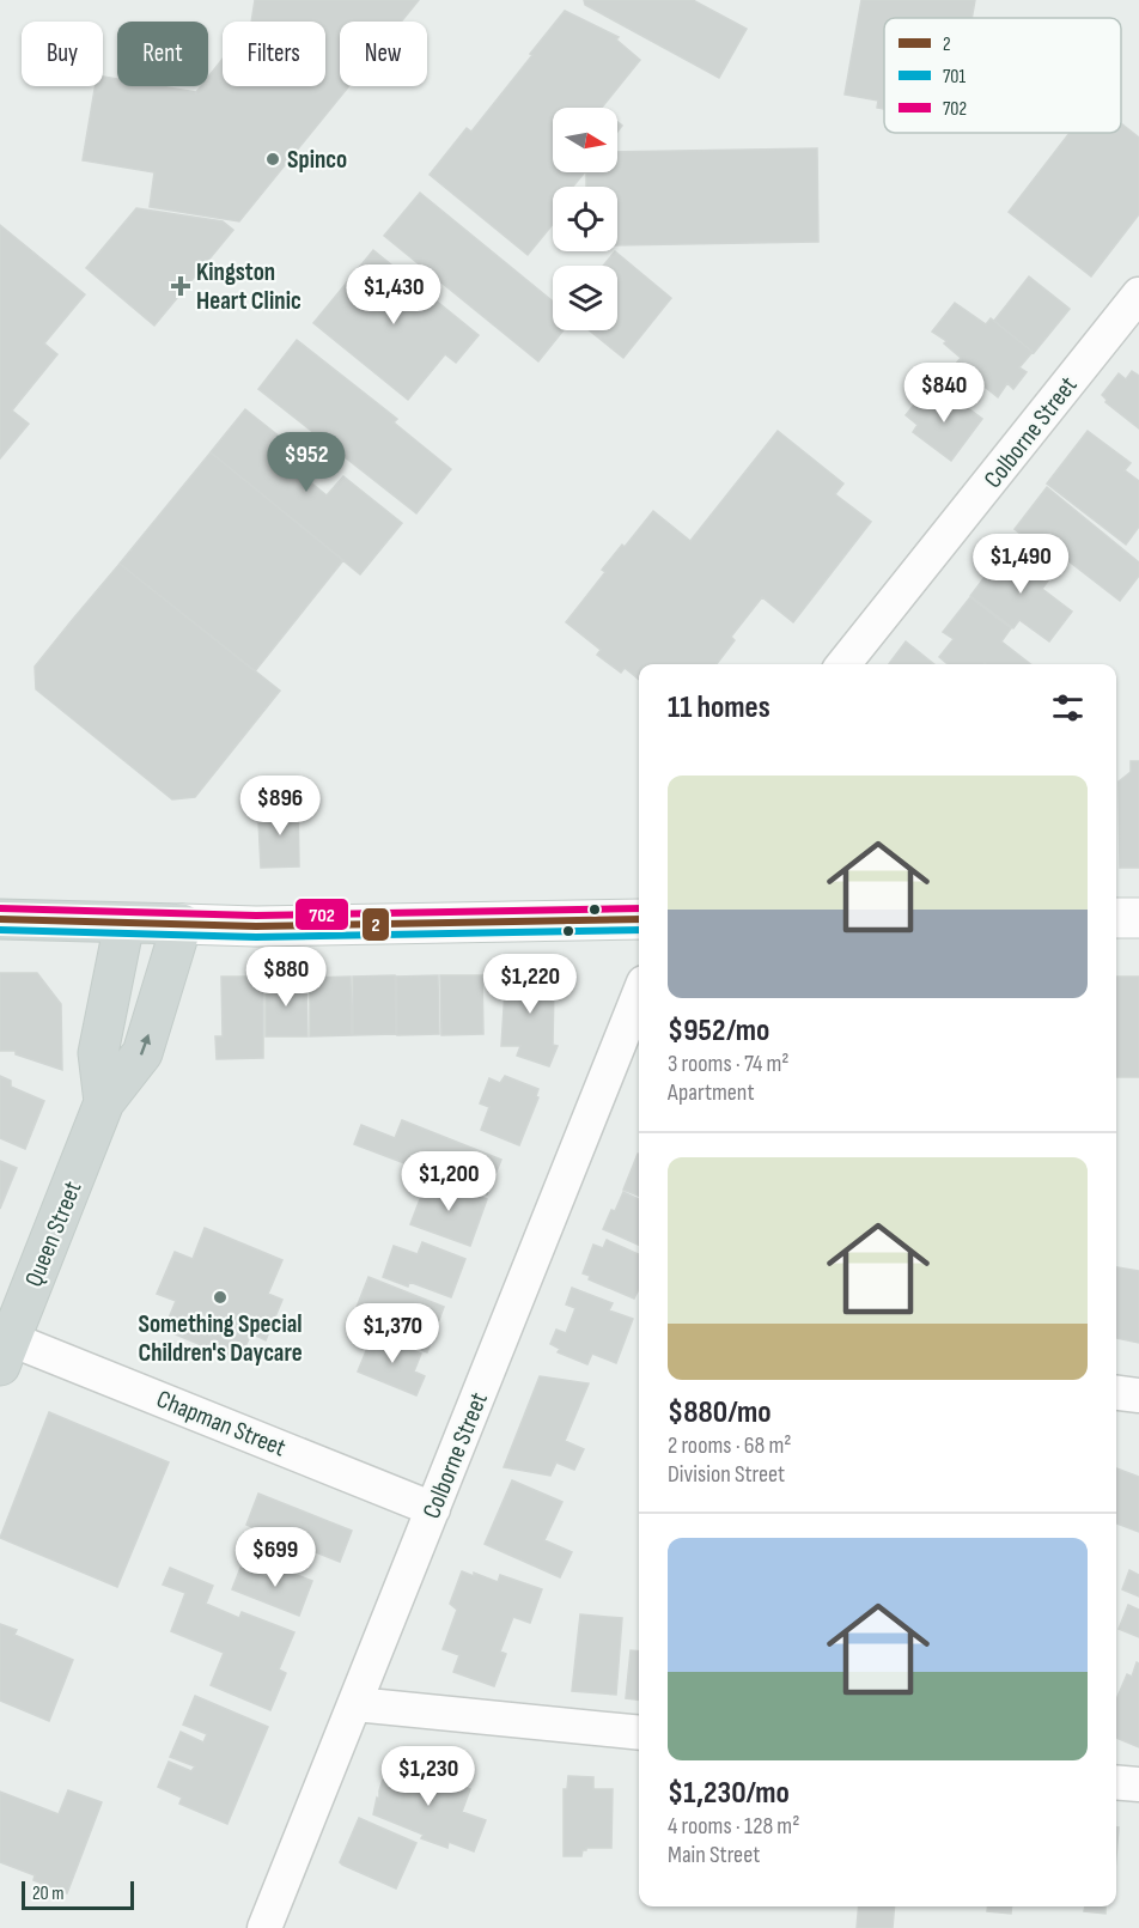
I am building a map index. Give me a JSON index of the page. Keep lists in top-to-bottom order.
{
  "streets": {
    "main road": ["Queen Street"],
    "street": ["Colborne Street", "Chapman Street"]
  },
  "crossings": [
    ["Colborne Street", "Chapman Street"],
    ["Queen Street", "Chapman Street"]
  ],
  "places": {
    "other": ["Spinco", "Something Special Children's Daycare"],
    "health": ["Kingston Heart Clinic"]
  },
  "lines": ["transit line 702", "transit line 2", "transit line 701"],
  "legend": ["2", "701", "702"],
  "scale_bar": "20 m",
  "north": "right",
  "page": {
    "chip": [
      "Buy",
      "Rent",
      "Filters",
      "New"
    ],
    "price": [
      "$1,430",
      "$840",
      "$952",
      "$1,490",
      "$896",
      "$880",
      "$1,220",
      "$1,200",
      "$1,370",
      "$699",
      "$1,230"
    ],
    "heading": "11 homes",
    "list": [
      {
        "name": "$952/mo",
        "note": "3 rooms · 74 m² · Apartment"
      },
      {
        "name": "$880/mo",
        "note": "2 rooms · 68 m² · Division Street"
      },
      {
        "name": "$1,230/mo",
        "note": "4 rooms · 128 m² · Main Street"
      }
    ],
    "scale": "20 m"
  }
}
